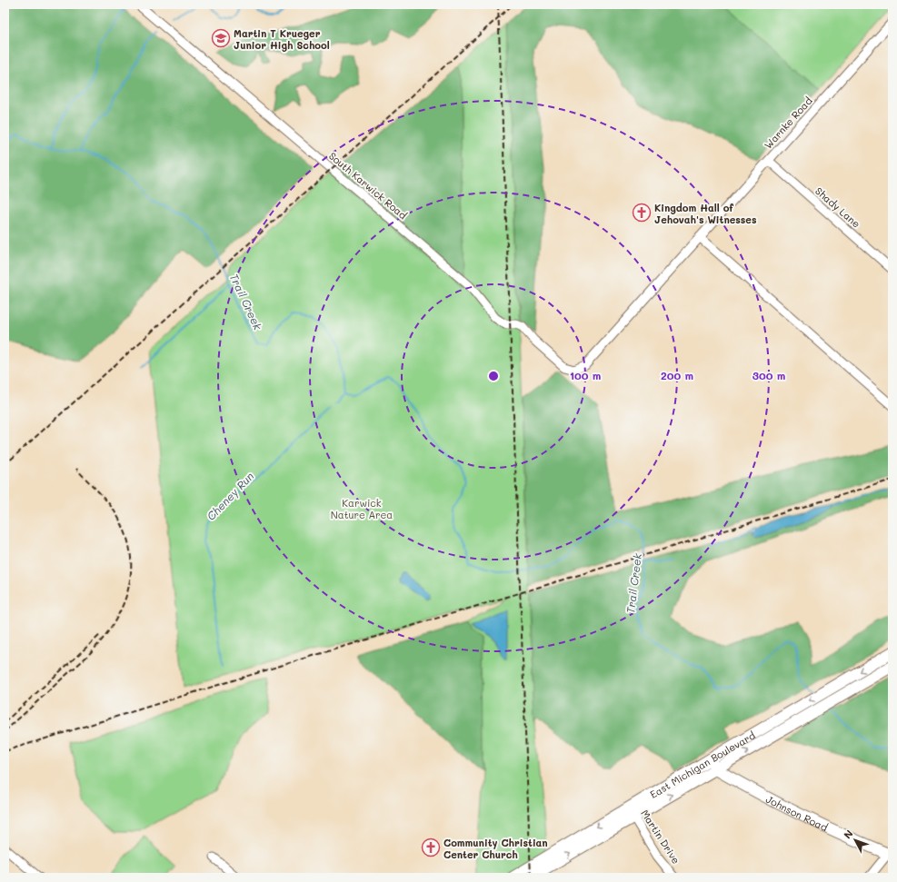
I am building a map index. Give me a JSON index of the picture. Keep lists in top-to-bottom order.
{
  "streets": {
    "main road": ["East Michigan Boulevard", "Johnson Road"],
    "street": [
      "Warnke Road",
      "South Karwick Road",
      "Shady Lane",
      "Martin Drive"
    ]
  },
  "crossings": [
    ["Warnke Road", "South Karwick Road"],
    ["Warnke Road", "Shady Lane"],
    ["East Michigan Boulevard", "Johnson Road"],
    ["East Michigan Boulevard", "Martin Drive"]
  ],
  "water": ["Trail Creek", "Cheney Run"],
  "parks": ["Karwick Nature Area"],
  "places": {
    "school or university": ["Martin T Krueger Junior High School"],
    "church": ["Kingdom Hall of Jehovah's Witnesses", "Community Christian Center Church"]
  },
  "north": "top left",
  "rings": ["100 m", "200 m", "300 m"]
}
